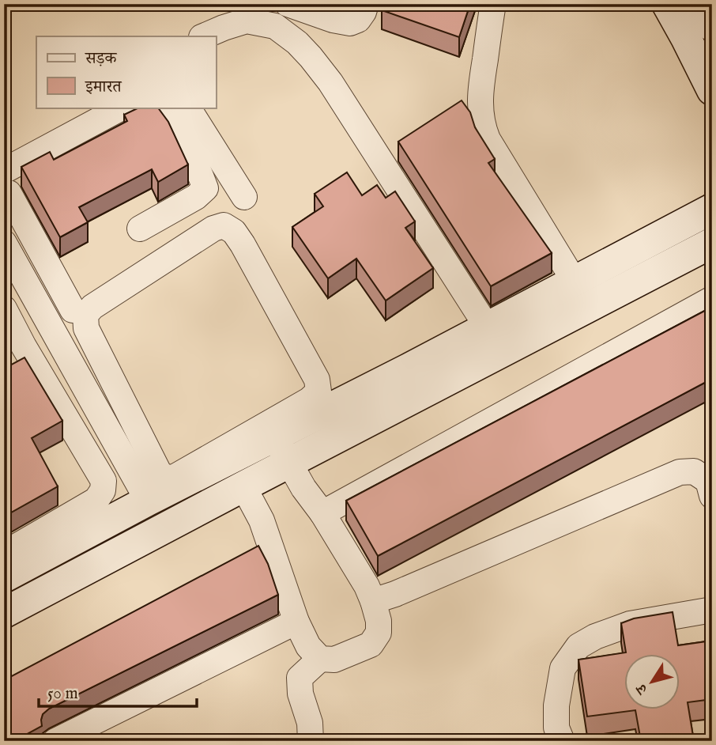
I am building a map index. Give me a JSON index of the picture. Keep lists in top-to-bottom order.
{
  "legend": ["सड़क", "इमारत"],
  "scale_bar": "50 m",
  "north": "bottom left"
}
